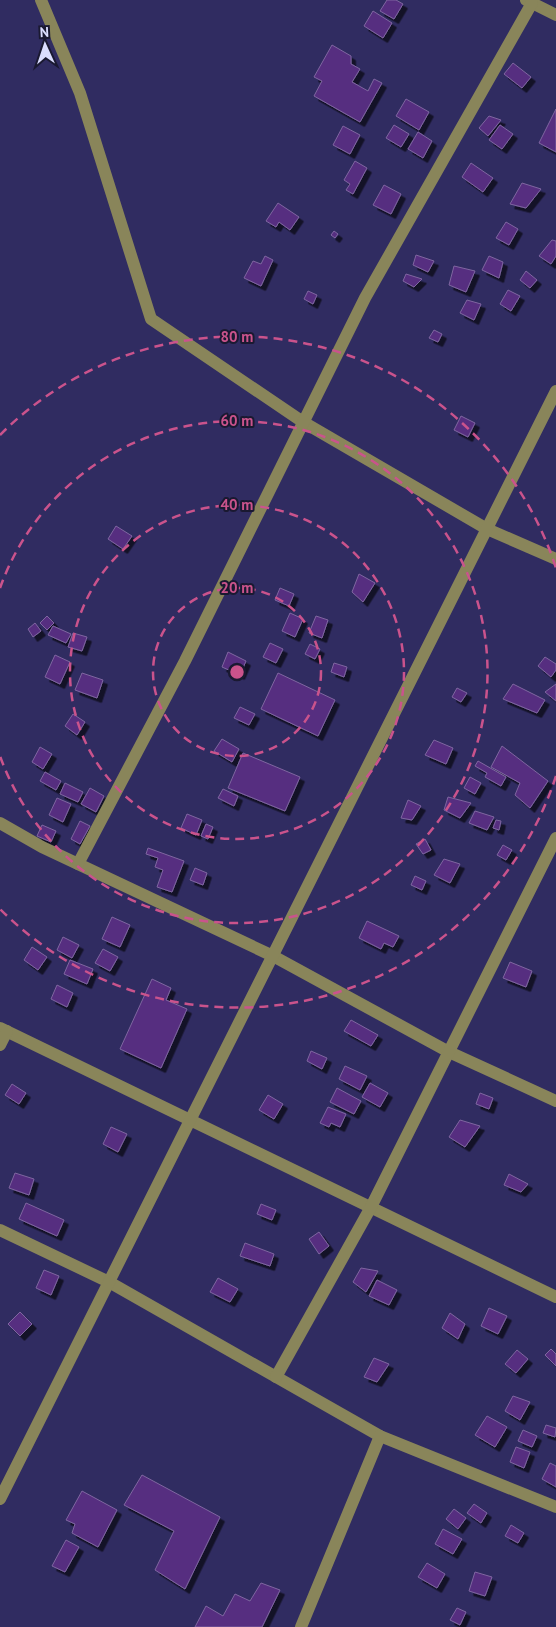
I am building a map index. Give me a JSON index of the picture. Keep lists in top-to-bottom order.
{
  "north": "top",
  "rings": [
    "80 m",
    "60 m",
    "40 m",
    "20 m"
  ]
}
